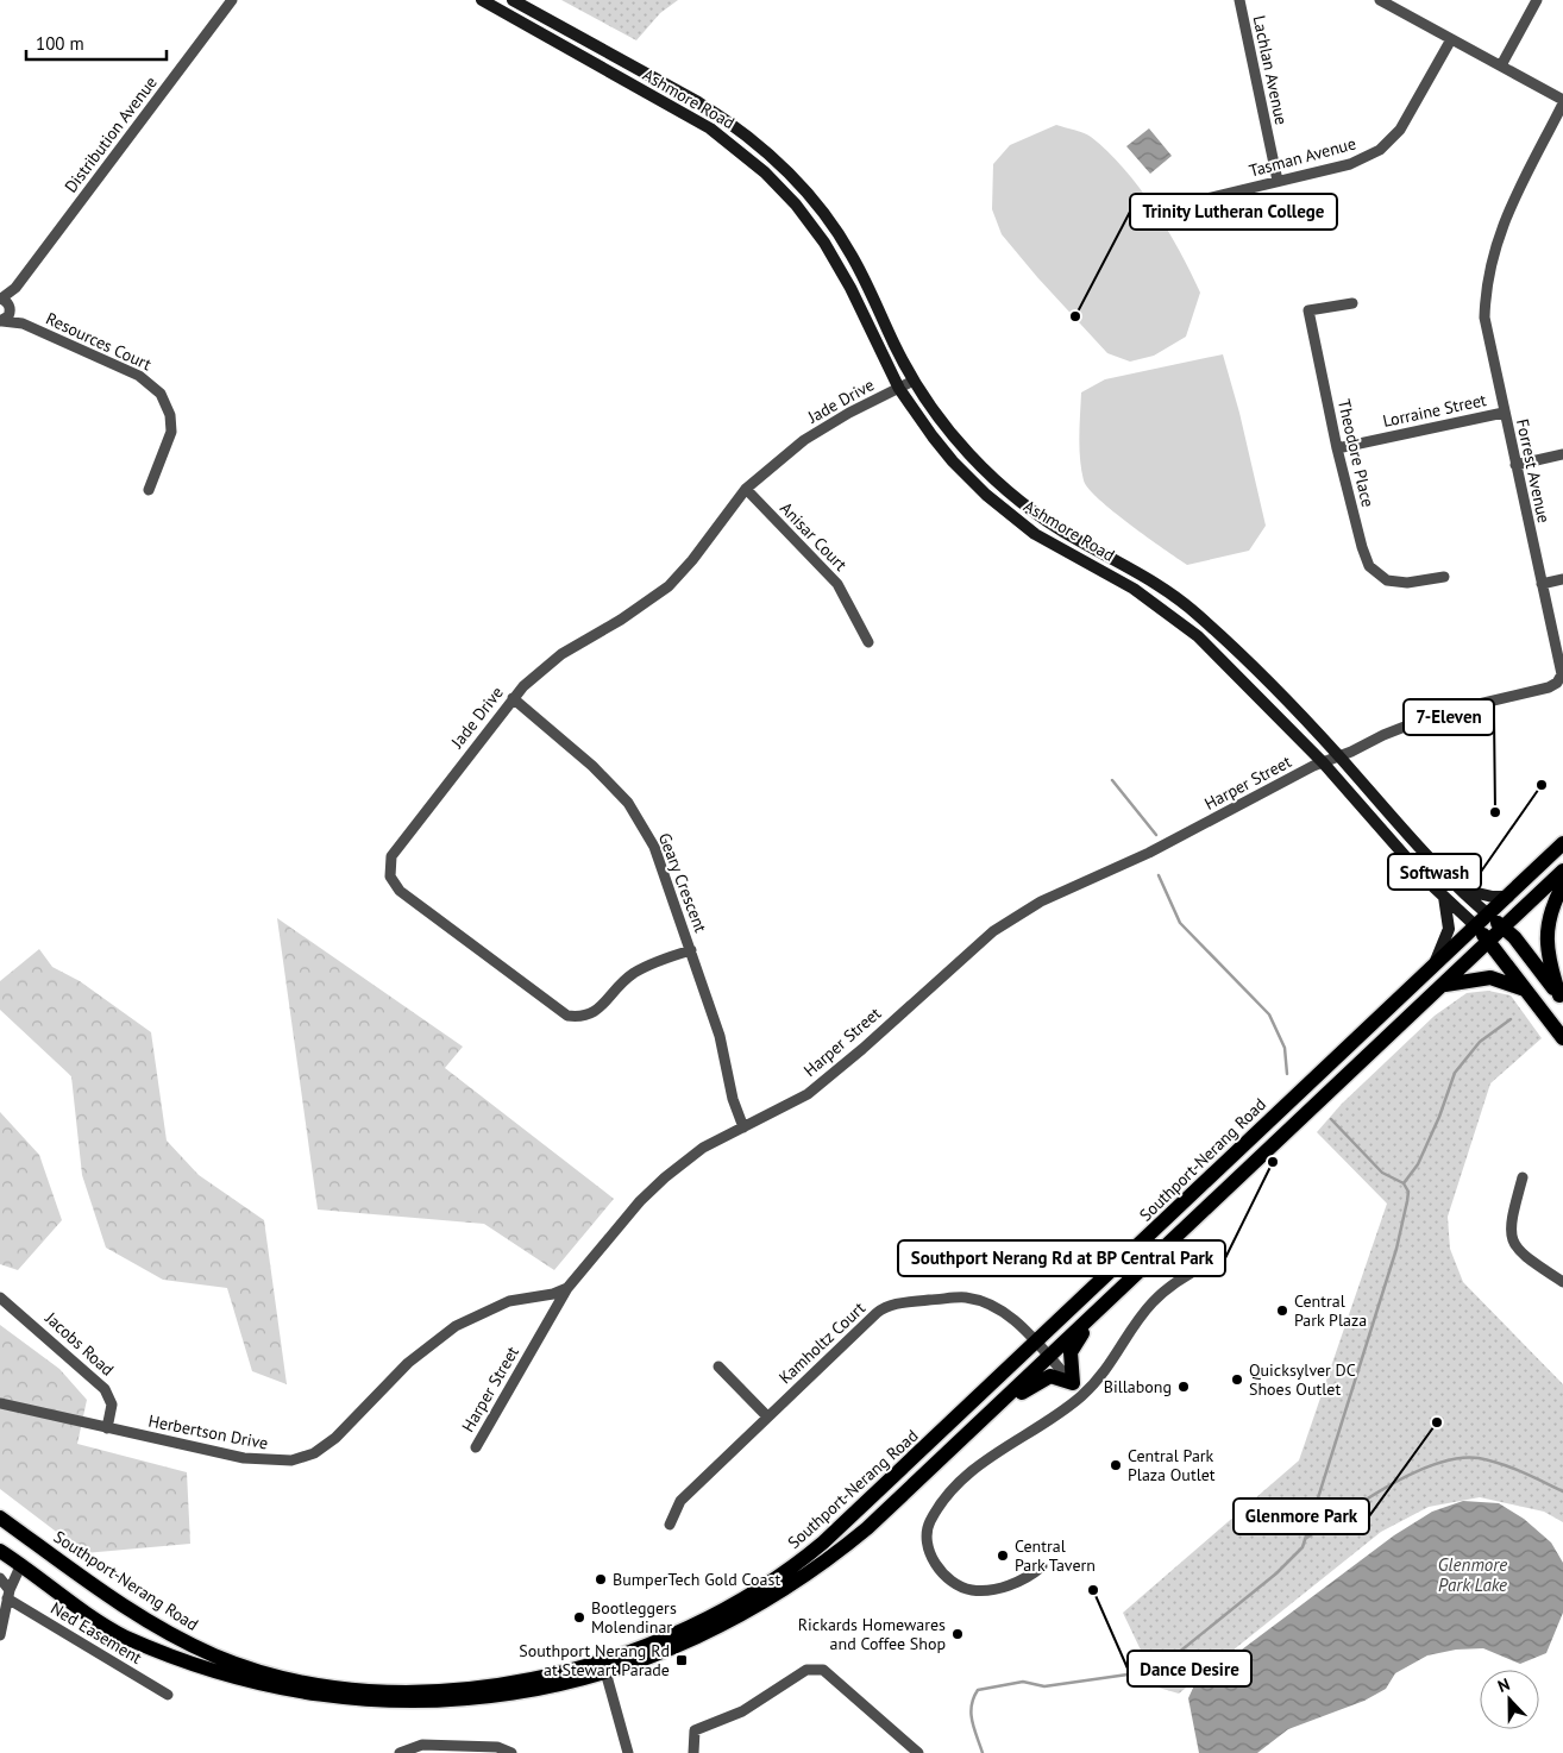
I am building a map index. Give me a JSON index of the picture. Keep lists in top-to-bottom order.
{
  "streets": {
    "main road": ["Ashmore Road", "Southport-Nerang Road"],
    "street": [
      "Lachlan Avenue",
      "Distribution Avenue",
      "Tasman Avenue",
      "Resources Court",
      "Jade Drive",
      "Lorraine Street",
      "Theodore Place",
      "Forrest Avenue",
      "Anisar Court",
      "Harper Street",
      "Geary Crescent",
      "Kamholtz Court",
      "Jacobs Road",
      "Herbertson Drive",
      "Ned Easement"
    ]
  },
  "crossings": [
    ["Lachlan Avenue", "Tasman Avenue"],
    ["Ashmore Road", "Jade Drive"],
    ["Ashmore Road", "Forrest Avenue"],
    ["Ashmore Road", "Harper Street"],
    ["Ashmore Road", "Southport-Nerang Road"],
    ["Jade Drive", "Anisar Court"],
    ["Jade Drive", "Geary Crescent"],
    ["Lorraine Street", "Theodore Place"],
    ["Lorraine Street", "Forrest Avenue"],
    ["Forrest Avenue", "Harper Street"],
    ["Harper Street", "Geary Crescent"],
    ["Harper Street", "Herbertson Drive"],
    ["Southport-Nerang Road", "Kamholtz Court"],
    ["Jacobs Road", "Herbertson Drive"]
  ],
  "water": ["Glenmore Park Lake"],
  "places": {
    "other": [
      "Trinity Lutheran College",
      "Softwash",
      "7-Eleven",
      "Southport Nerang Rd at BP Central Park",
      "Central Park Plaza",
      "Quicksylver DC Shoes Outlet",
      "Billabong",
      "Glenmore Park",
      "Central Park Plaza Outlet",
      "Central Park Tavern",
      "BumperTech Gold Coast",
      "Dance Desire",
      "Bootleggers Molendinar",
      "Rickards Homewares and Coffee Shop"
    ],
    "transit": ["Southport Nerang Rd at Stewart Parade"]
  },
  "scale_bar": "100 m",
  "north": "top"
}
